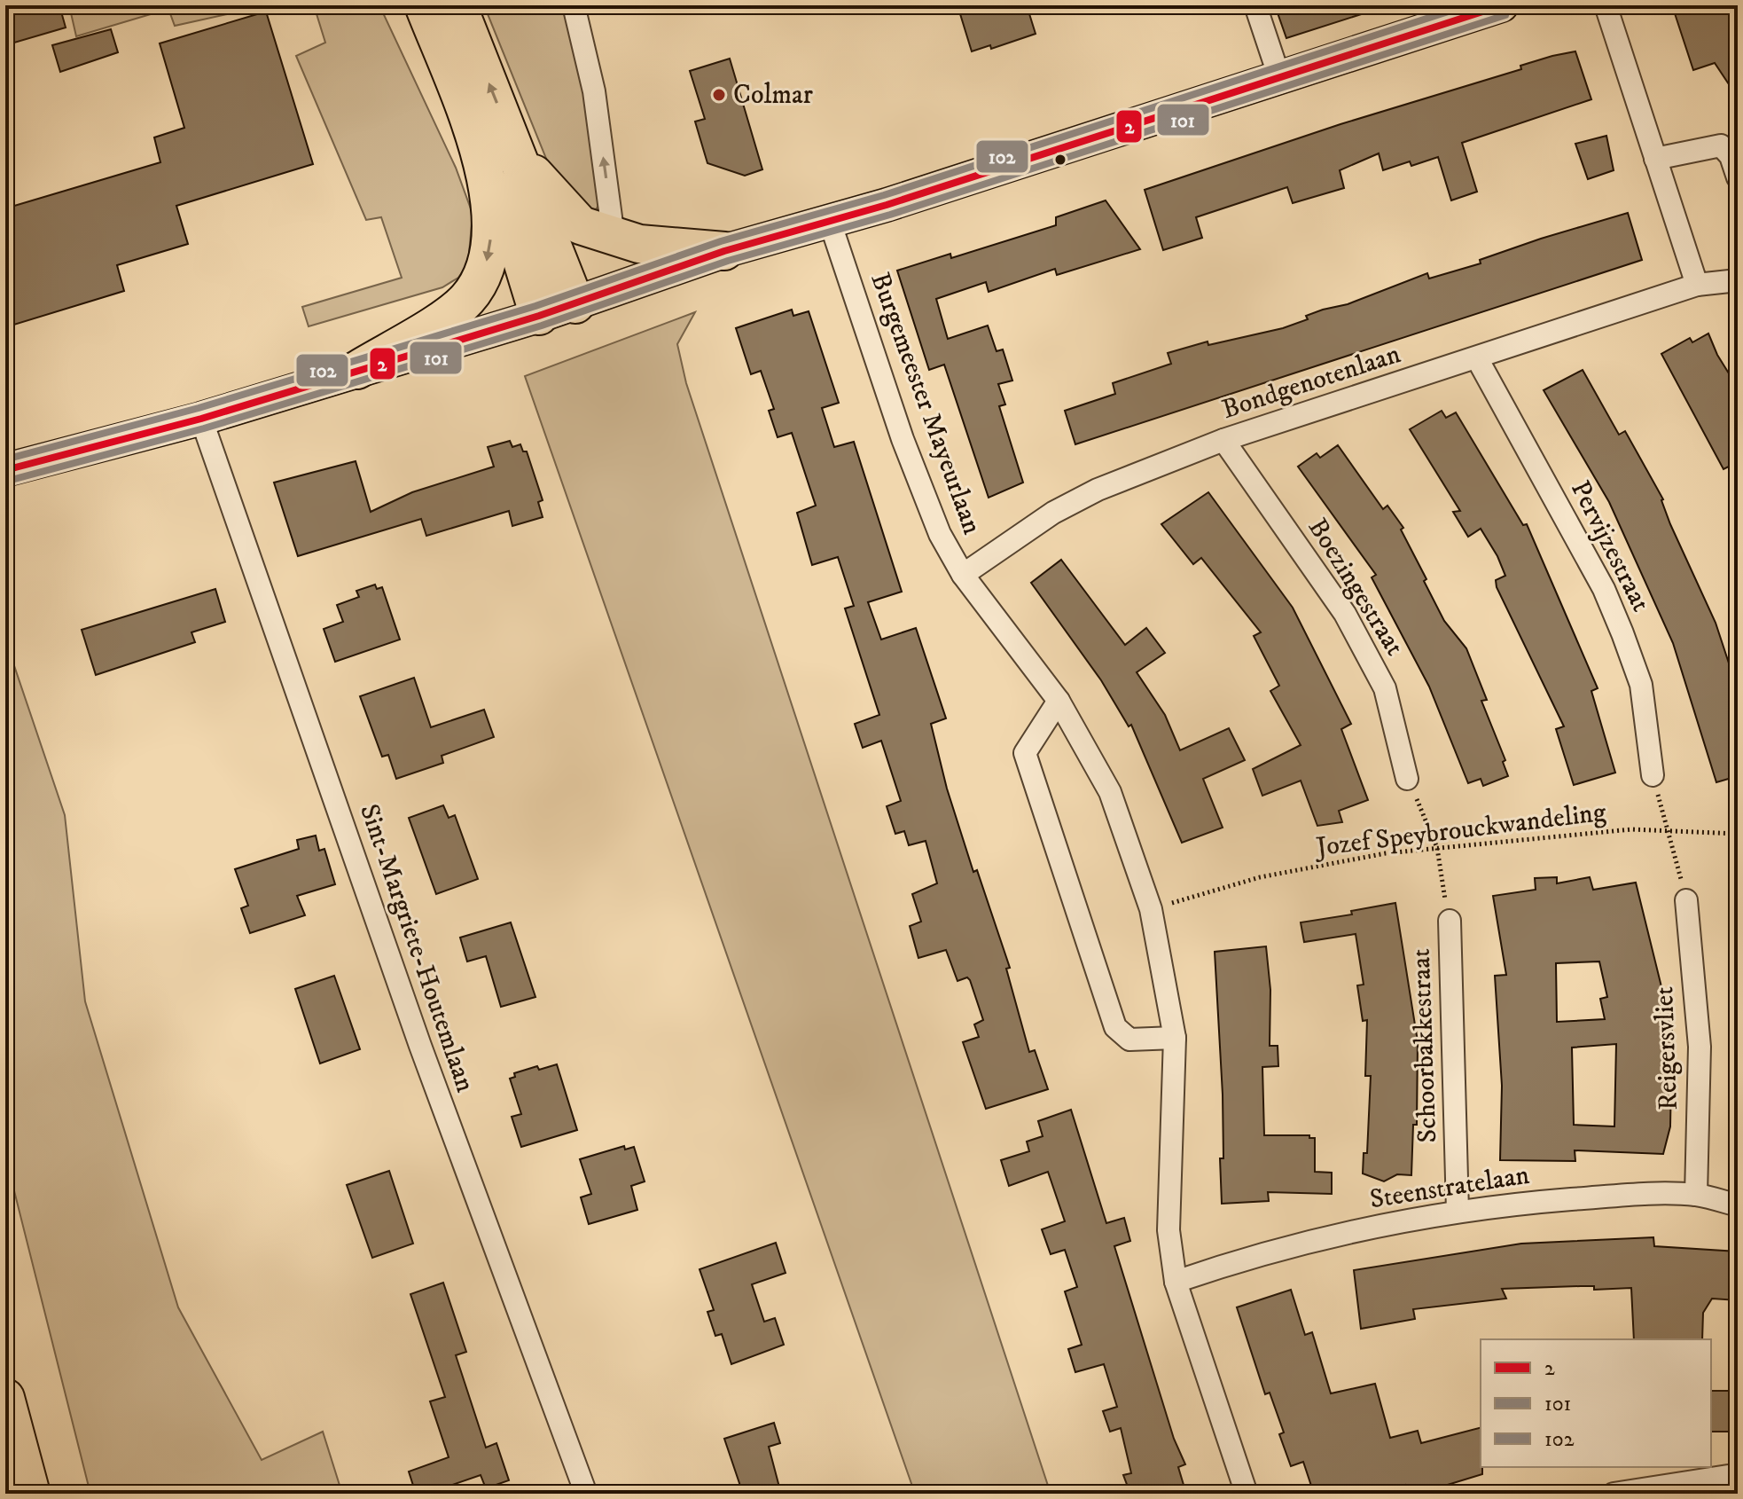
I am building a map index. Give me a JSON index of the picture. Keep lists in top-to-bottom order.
{
  "streets": {
    "street": [
      "Bondgenotenlaan",
      "Burgemeester Mayeurlaan",
      "Pervijzestraat",
      "Boezingestraat",
      "Sint-Margriete-Houtemlaan",
      "Schoorbakkestraat",
      "Reigersvliet",
      "Steenstratelaan"
    ],
    "path": ["Jozef Speybrouckwandeling"]
  },
  "crossings": [
    ["Bondgenotenlaan", "Burgemeester Mayeurlaan"],
    ["Bondgenotenlaan", "Pervijzestraat"],
    ["Bondgenotenlaan", "Boezingestraat"],
    ["Burgemeester Mayeurlaan", "Jozef Speybrouckwandeling"],
    ["Burgemeester Mayeurlaan", "Steenstratelaan"],
    ["Schoorbakkestraat", "Steenstratelaan"],
    ["Reigersvliet", "Steenstratelaan"]
  ],
  "places": ["Colmar"],
  "lines": ["transit line 2", "transit line 102", "transit line 101"],
  "legend": ["2", "101", "102"]
}
